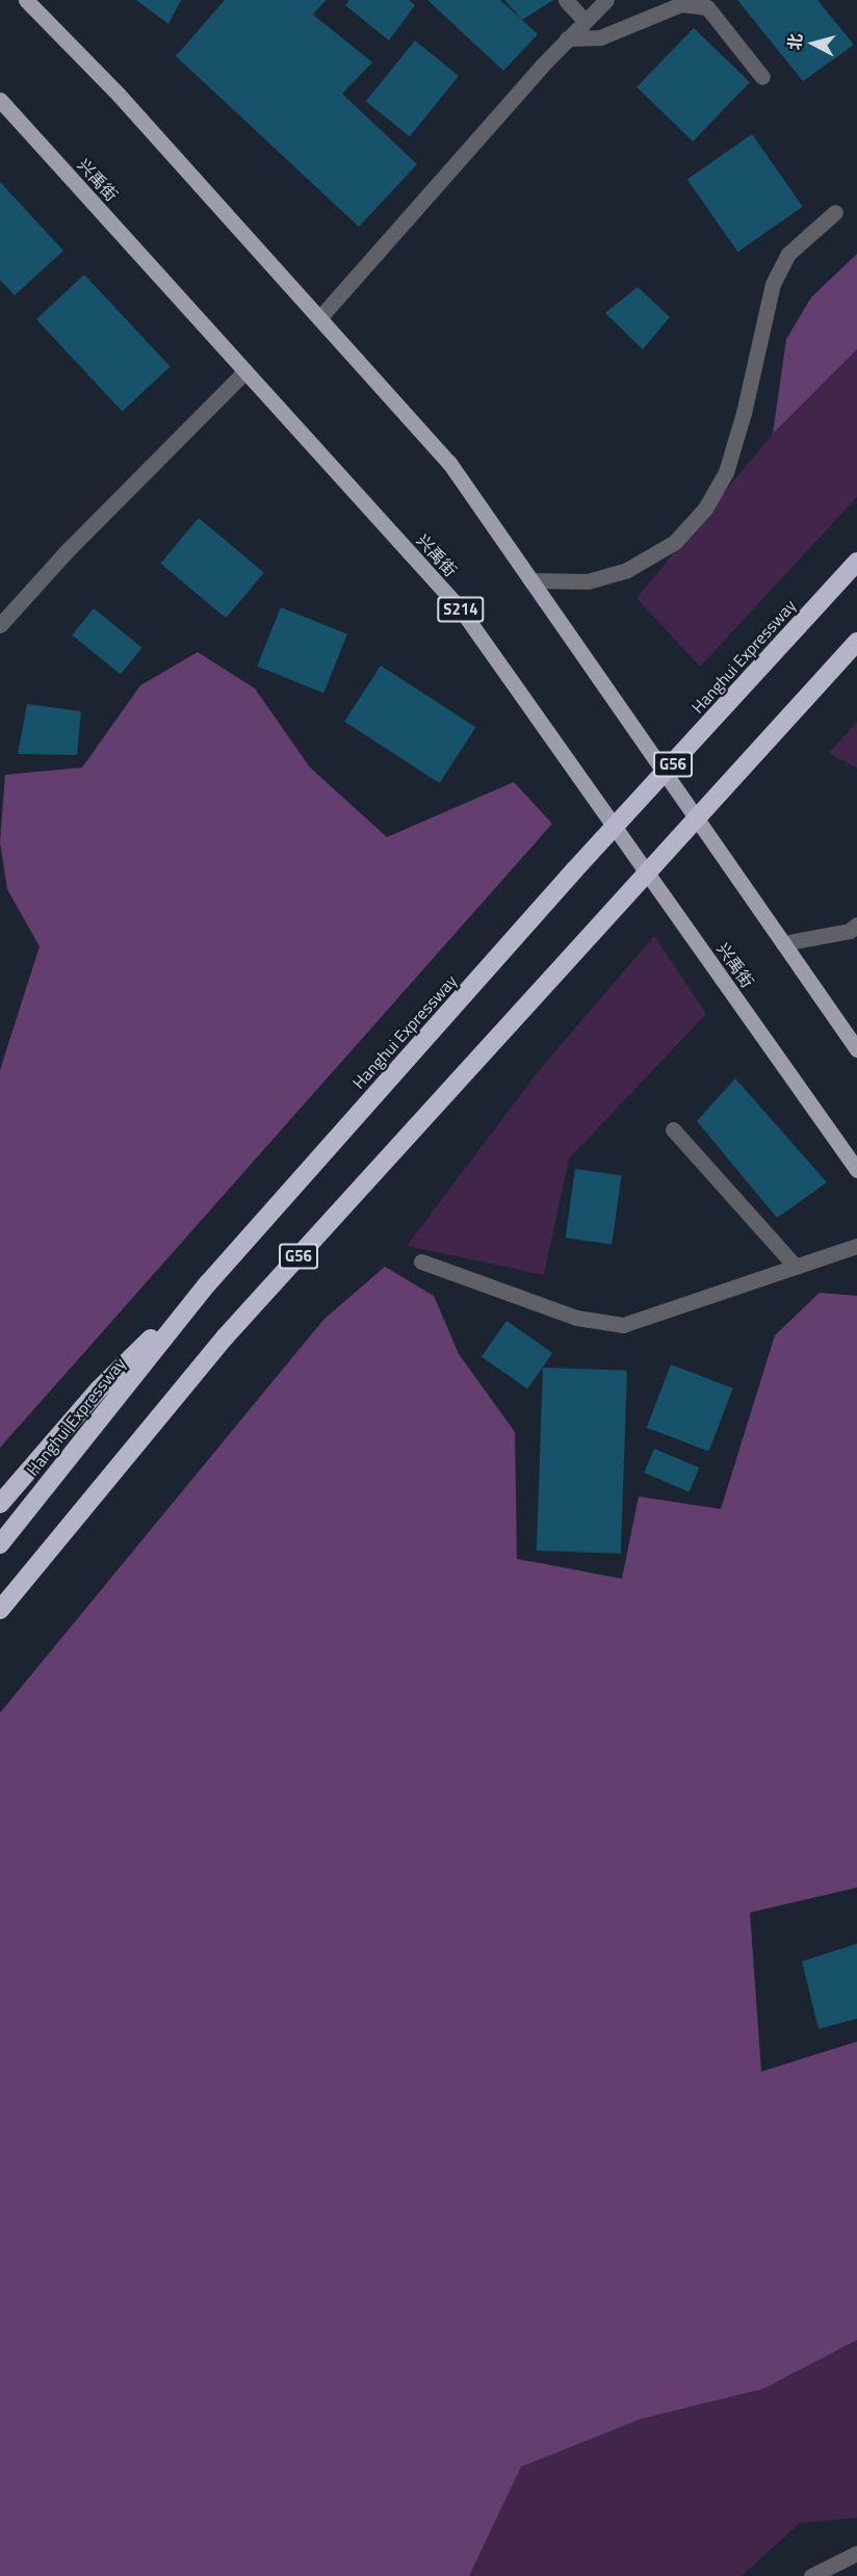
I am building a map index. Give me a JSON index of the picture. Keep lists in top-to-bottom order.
{
  "streets": {
    "highway": ["Hanghui Expressway", "G56"],
    "main road": ["兴禹街", "S214"]
  },
  "north": "left"
}
